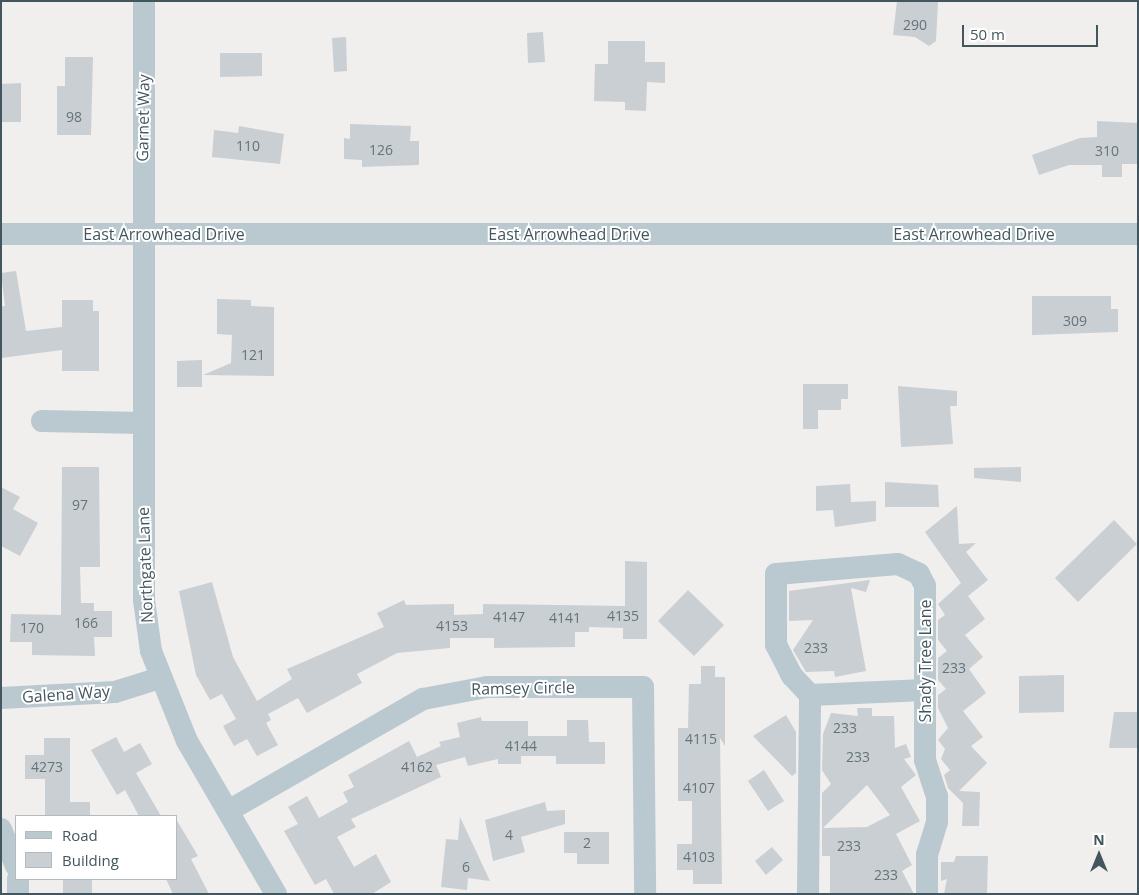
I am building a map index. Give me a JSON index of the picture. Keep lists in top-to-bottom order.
{
  "streets": {
    "street": [
      "Garnet Way",
      "East Arrowhead Drive",
      "Northgate Lane",
      "Shady Tree Lane",
      "Ramsey Circle",
      "Galena Way"
    ]
  },
  "crossings": [
    ["Garnet Way", "East Arrowhead Drive"],
    ["Garnet Way", "Northgate Lane"],
    ["East Arrowhead Drive", "Northgate Lane"],
    ["Northgate Lane", "Ramsey Circle"],
    ["Northgate Lane", "Galena Way"]
  ],
  "house_numbers": [
    "290",
    "98",
    "110",
    "126",
    "310",
    "309",
    "121",
    "97",
    "4135",
    "4147",
    "4141",
    "166",
    "4153",
    "170",
    "233",
    "233",
    "233",
    "4115",
    "4144",
    "233",
    "4273",
    "4162",
    "4107",
    "4",
    "2",
    "233",
    "4103",
    "6",
    "233"
  ],
  "legend": ["Road", "Building"],
  "scale_bar": "50 m",
  "north": "top"
}
